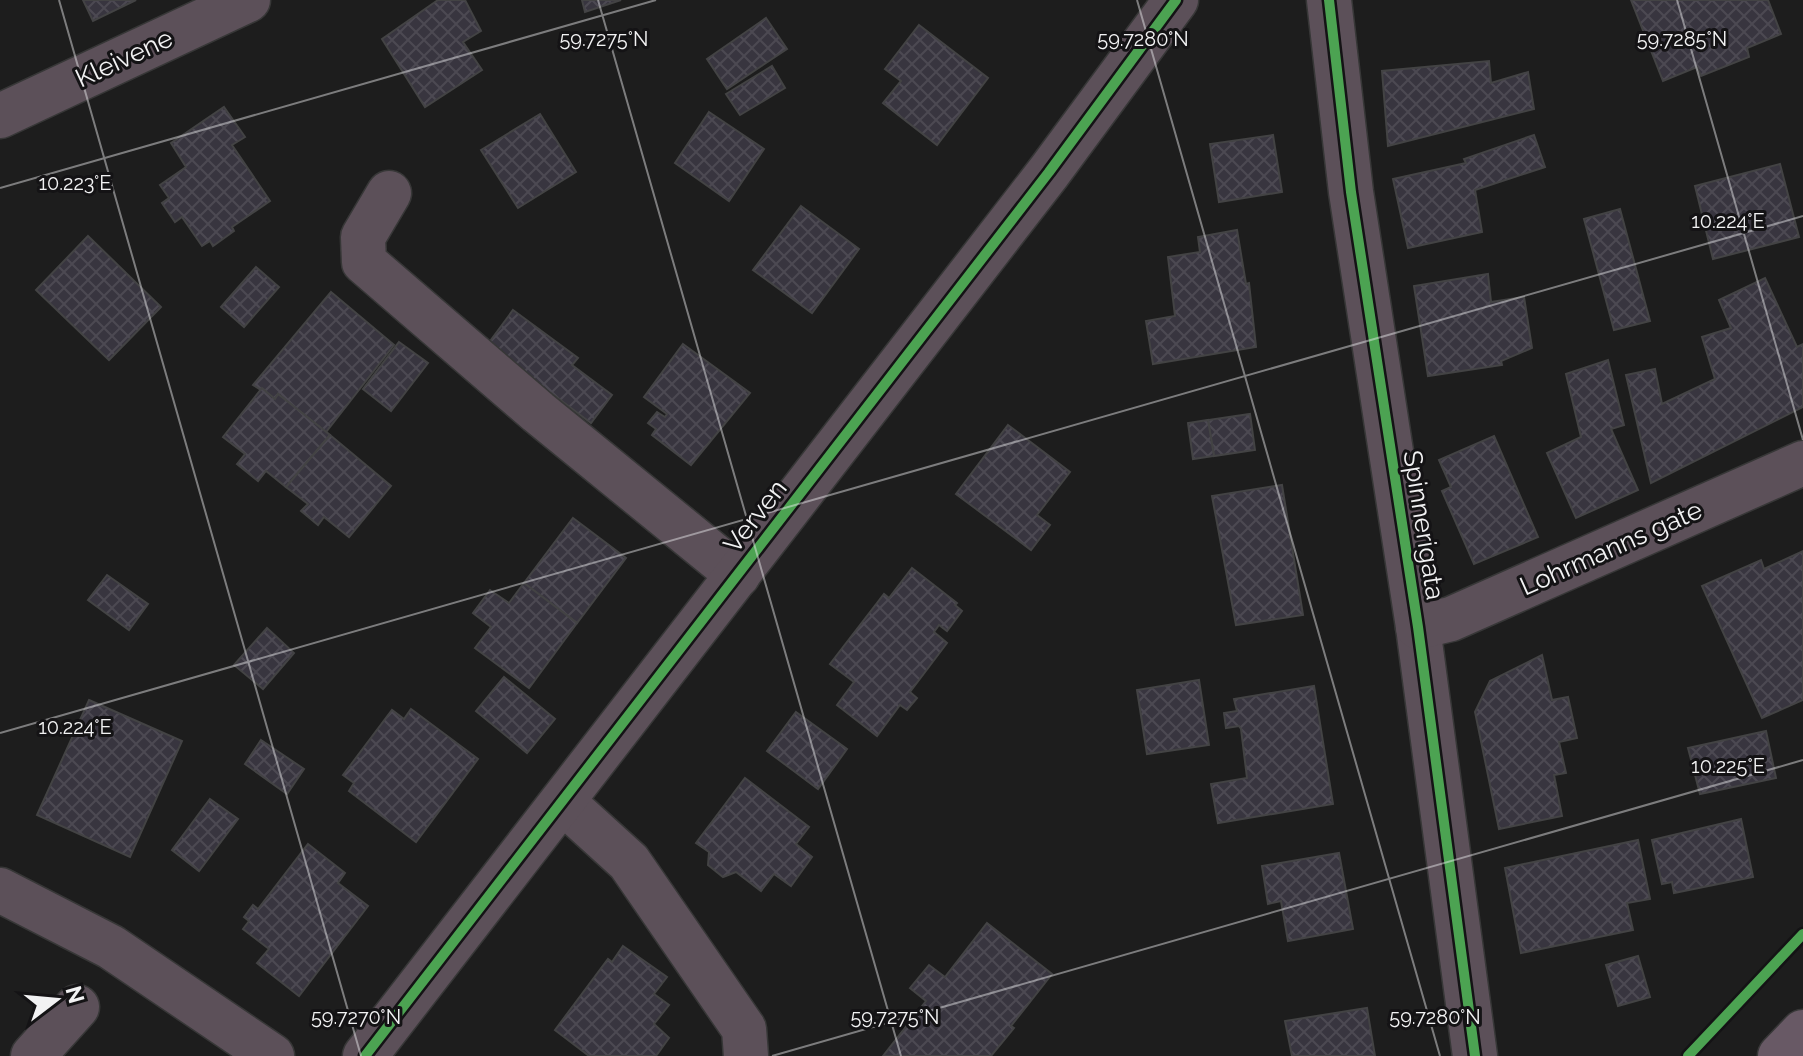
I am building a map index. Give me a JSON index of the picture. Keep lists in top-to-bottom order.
{
  "streets": {
    "street": [
      "Kleivene",
      "Verven",
      "Spinnerigata",
      "Lohrmanns gate"
    ]
  },
  "crossings": [
    ["Spinnerigata", "Lohrmanns gate"]
  ],
  "north": "right",
  "coordinates": [
    "59.7275°N",
    "59.7280°N",
    "59.7285°N",
    "10.223°E",
    "10.224°E",
    "10.225°E",
    "59.7270°N"
  ]
}
